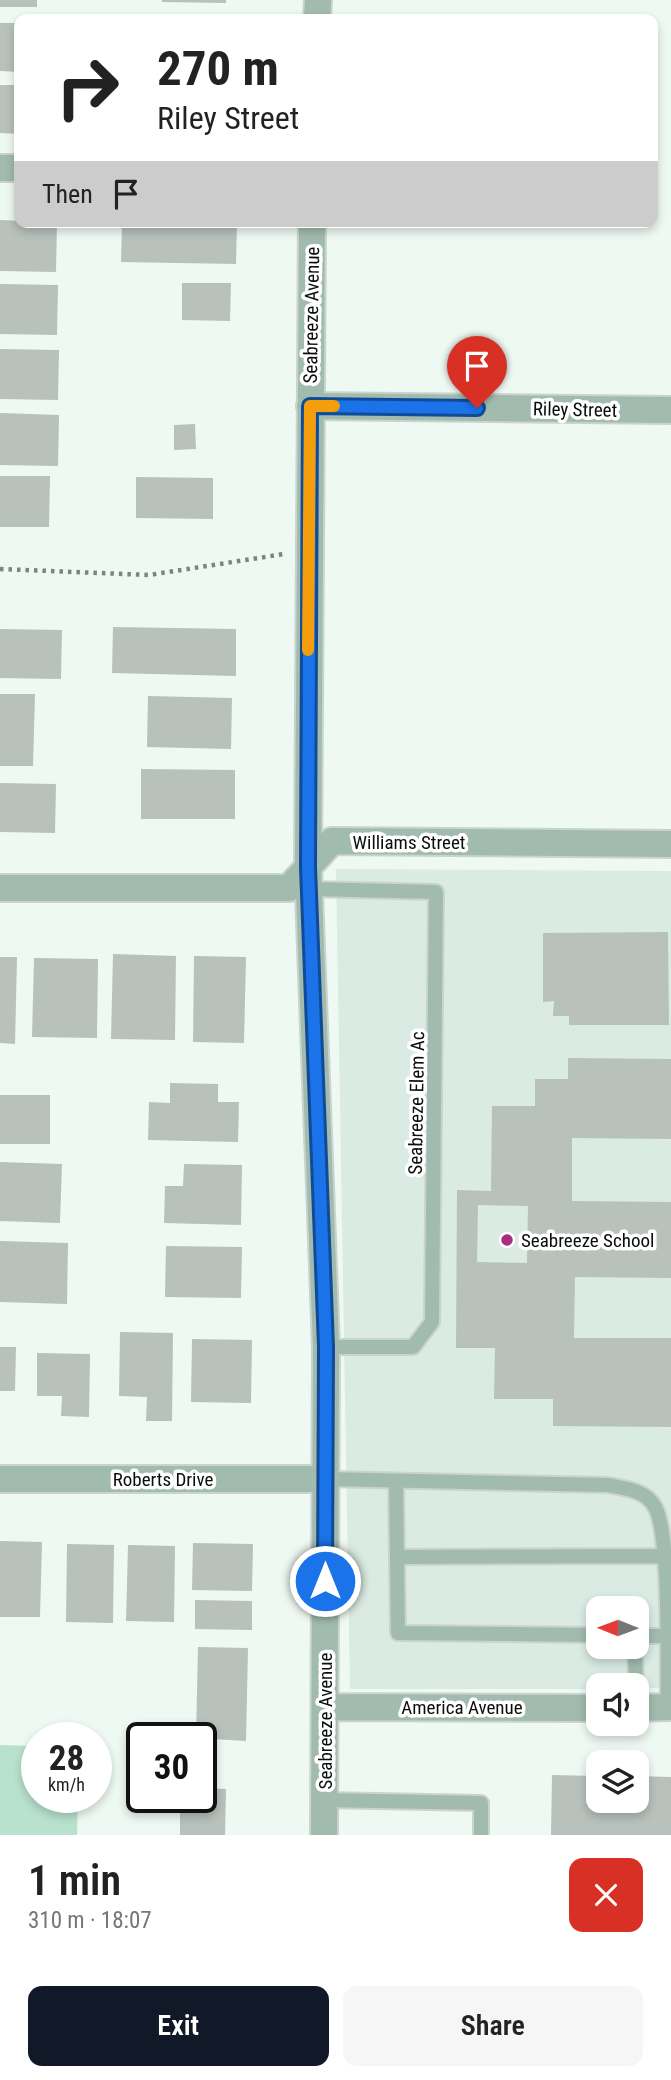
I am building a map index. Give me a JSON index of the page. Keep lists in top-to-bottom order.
{
  "streets": {
    "street": [
      "Seabreeze Avenue",
      "Riley Street",
      "Williams Street",
      "Roberts Drive",
      "America Avenue"
    ],
    "lane": ["Seabreeze Elem Ac"]
  },
  "crossings": [
    ["Seabreeze Avenue", "Riley Street"],
    ["Seabreeze Avenue", "Williams Street"],
    ["Seabreeze Avenue", "Seabreeze Elem Ac"],
    ["Seabreeze Avenue", "Roberts Drive"],
    ["Seabreeze Avenue", "America Avenue"],
    ["Williams Street", "Seabreeze Elem Ac"]
  ],
  "places": ["Seabreeze School"],
  "north": "left",
  "page": {
    "turn": ["270 m", "Riley Street"],
    "then": "Then",
    "speed": "28 km/h",
    "limit": "30",
    "heading": ["1 min", "310 m · 18:07"],
    "buttons": ["Exit", "Share"]
  }
}
